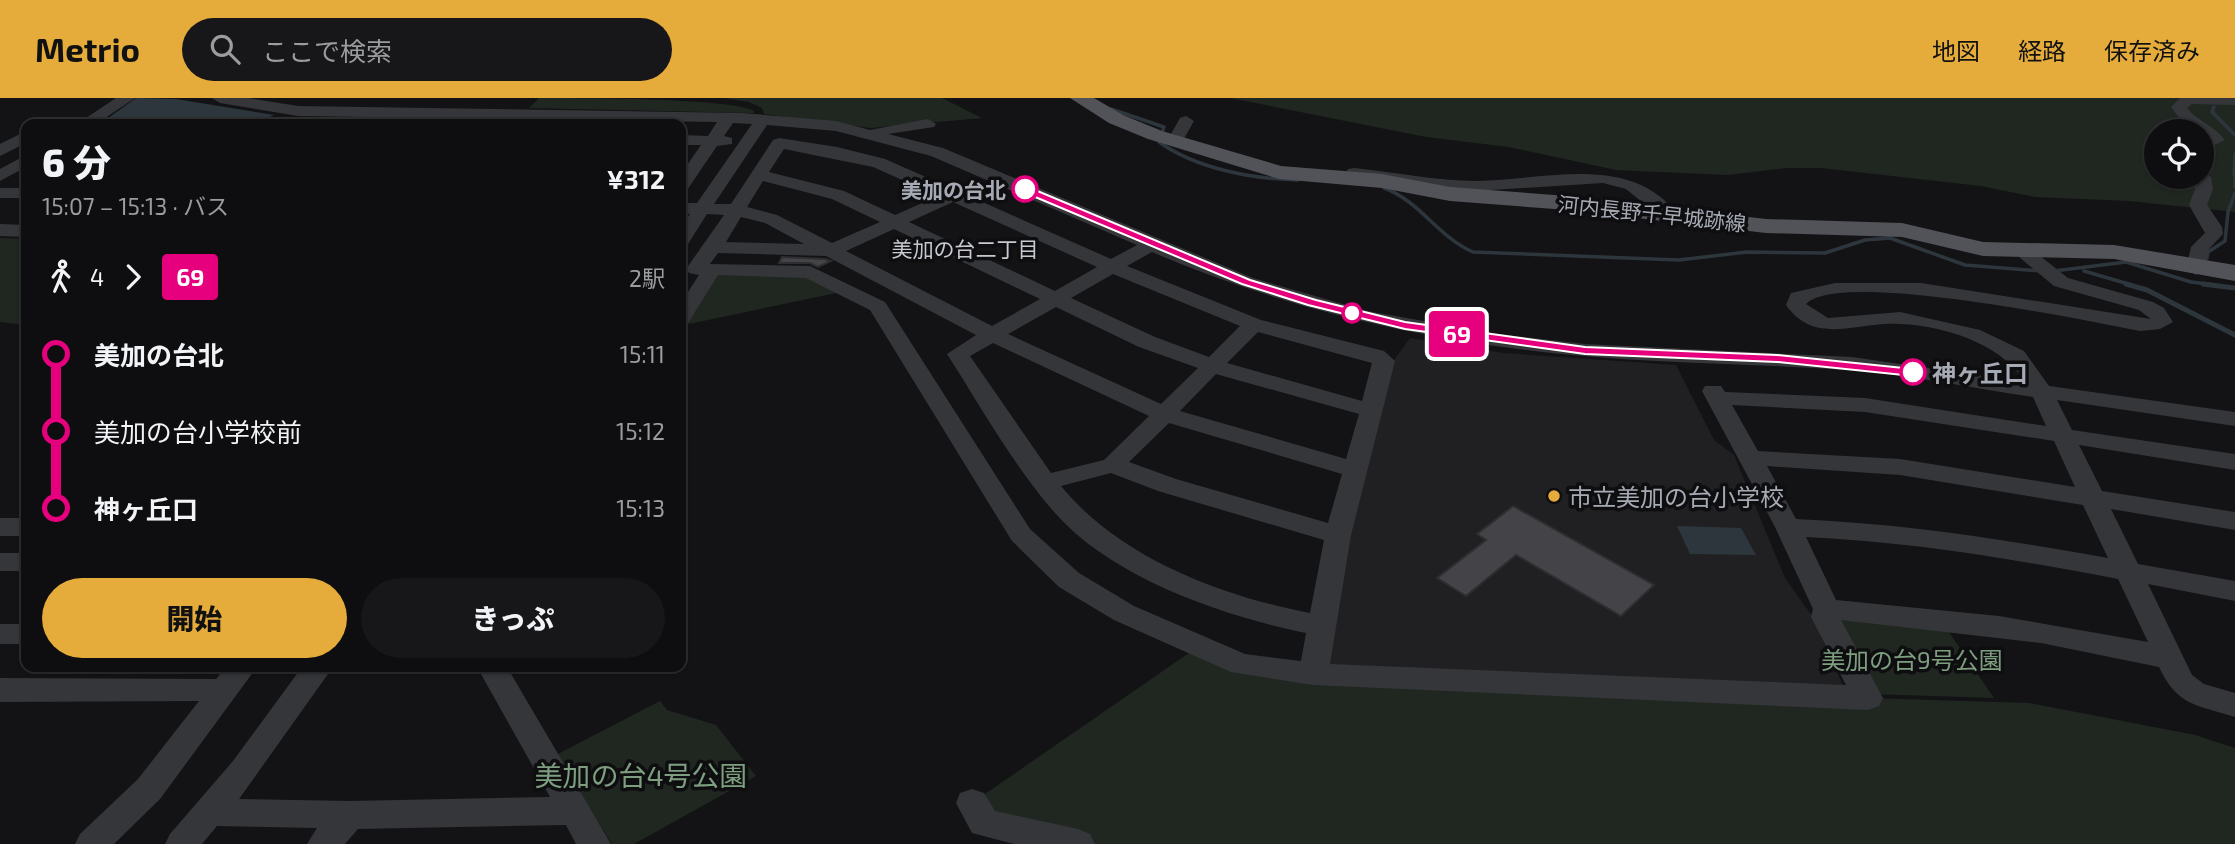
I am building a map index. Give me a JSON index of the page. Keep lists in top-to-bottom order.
{
  "streets": {
    "main road": ["河内長野千早城跡線"]
  },
  "districts": ["美加の台二丁目"],
  "parks": ["美加の台9号公園", "美加の台4号公園"],
  "places": ["美加の台北", "神ヶ丘口", "市立美加の台小学校"],
  "lines": ["bus line 69"],
  "page": {
    "header": "Metrio",
    "search": "ここで検索",
    "nav": ["地図", "経路", "保存済み"],
    "on_map": "69",
    "heading": ["6 分", "15:07 – 15:13 · バス", "¥312"],
    "legs": ["4", "69", "2駅"],
    "list": [
      {
        "name": "美加の台北",
        "value": "15:11"
      },
      {
        "name": "美加の台小学校前",
        "value": "15:12"
      },
      {
        "name": "神ヶ丘口",
        "value": "15:13"
      }
    ],
    "buttons": ["開始", "きっぷ"]
  }
}
